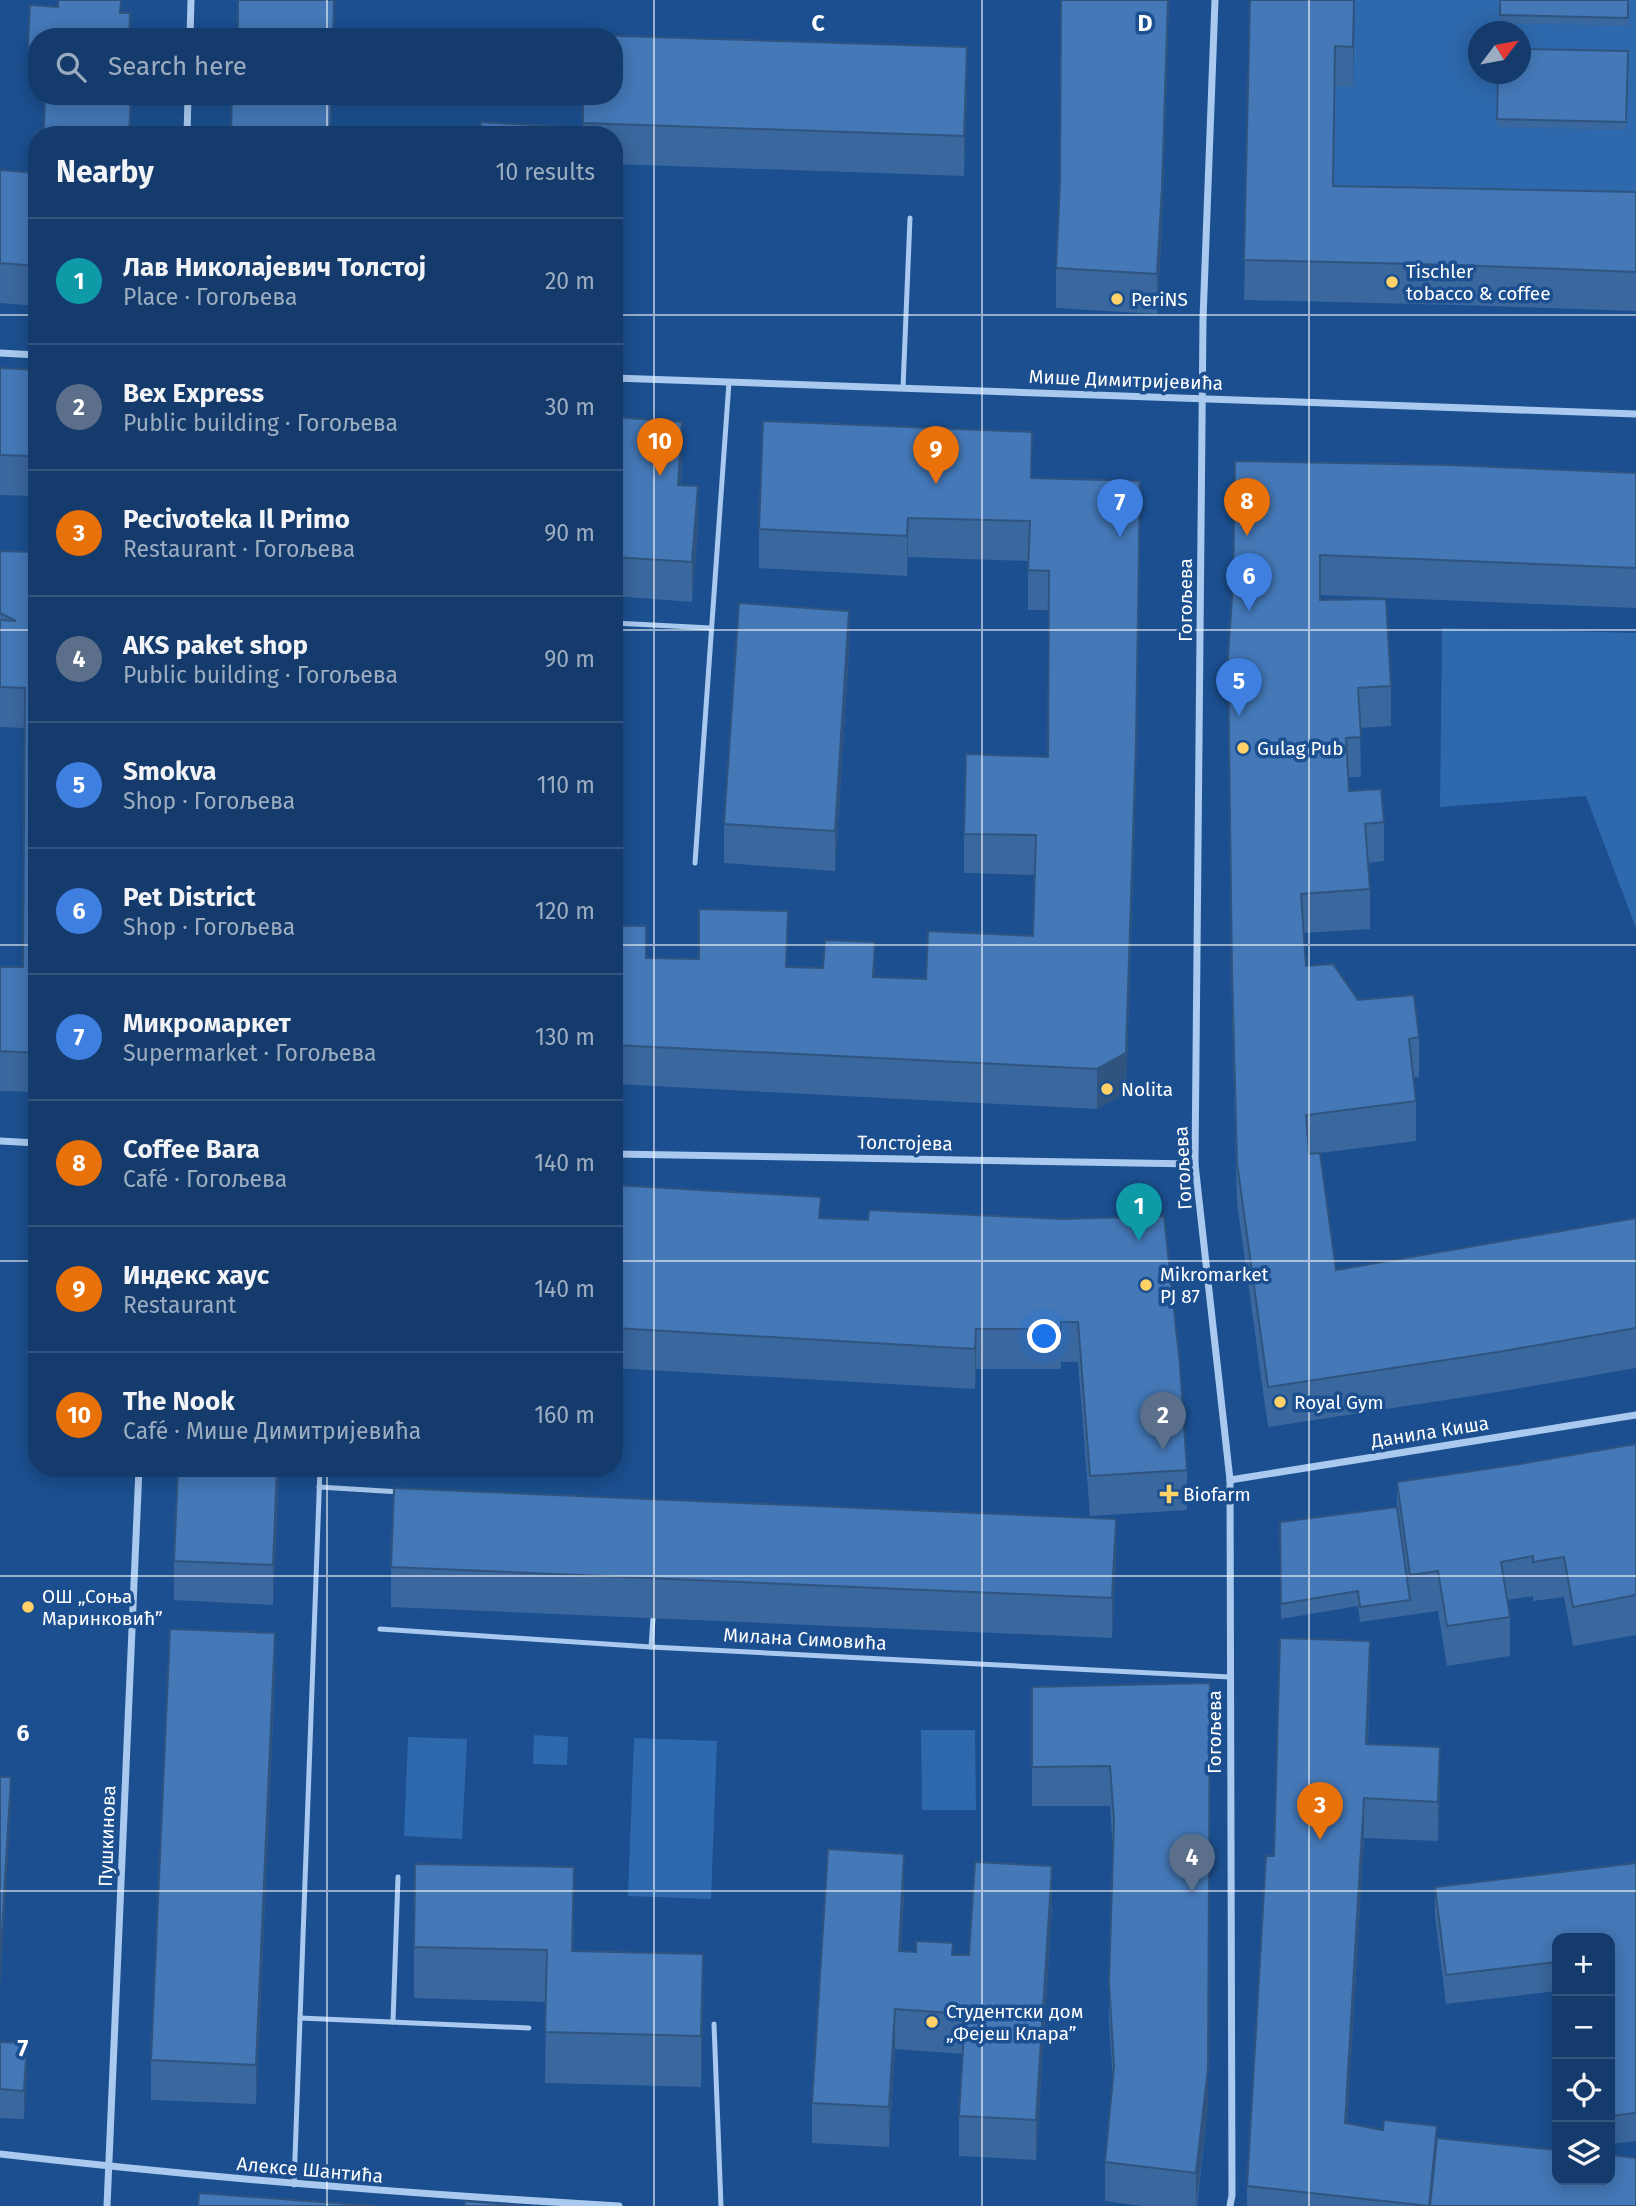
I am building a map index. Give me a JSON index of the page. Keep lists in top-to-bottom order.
{
  "streets": {
    "street": [
      "Мише Димитријевића",
      "Гогољева",
      "Толстојева",
      "Данила Киша",
      "Пушкинова",
      "Алексе Шантића"
    ],
    "lane": ["Милана Симовића"]
  },
  "crossings": [
    ["Мише Димитријевића", "Гогољева"],
    ["Гогољева", "Толстојева"],
    ["Гогољева", "Данила Киша"],
    ["Гогољева", "Милана Симовића"],
    ["Пушкинова", "Алексе Шантића"]
  ],
  "places": {
    "other": [
      "Tischler tobacco & coffee",
      "PeriNS",
      "Gulag Pub",
      "Nolita",
      "Mikromarket PJ 87",
      "Royal Gym",
      "ОШ „Соња Маринковић”",
      "Студентски дом „Фејеш Клара”"
    ],
    "health": ["Biofarm"]
  },
  "north": "top right",
  "page": {
    "search": "Search here",
    "heading": ["Nearby", "10 results"],
    "list": [
      {
        "mark": "1",
        "name": "Лав Николајевич Толстој",
        "note": "Place · Гогољева",
        "value": "20 m"
      },
      {
        "mark": "2",
        "name": "Bex Express",
        "note": "Public building · Гогољева",
        "value": "30 m"
      },
      {
        "mark": "3",
        "name": "Pecivoteka Il Primo",
        "note": "Restaurant · Гогољева",
        "value": "90 m"
      },
      {
        "mark": "4",
        "name": "AKS paket shop",
        "note": "Public building · Гогољева",
        "value": "90 m"
      },
      {
        "mark": "5",
        "name": "Smokva",
        "note": "Shop · Гогољева",
        "value": "110 m"
      },
      {
        "mark": "6",
        "name": "Pet District",
        "note": "Shop · Гогољева",
        "value": "120 m"
      },
      {
        "mark": "7",
        "name": "Микромаркет",
        "note": "Supermarket · Гогољева",
        "value": "130 m"
      },
      {
        "mark": "8",
        "name": "Coffee Bara",
        "note": "Café · Гогољева",
        "value": "140 m"
      },
      {
        "mark": "9",
        "name": "Индекс хаус",
        "note": "Restaurant",
        "value": "140 m"
      },
      {
        "mark": "10",
        "name": "The Nook",
        "note": "Café · Мише Димитријевића",
        "value": "160 m"
      }
    ],
    "pins": [
      "10",
      "9",
      "8",
      "7",
      "6",
      "5",
      "1",
      "2",
      "3",
      "4"
    ],
    "map_buttons": ["+", "−"]
  },
  "grid": {
    "columns": ["C", "D"],
    "rows": ["6", "7"]
  }
}
